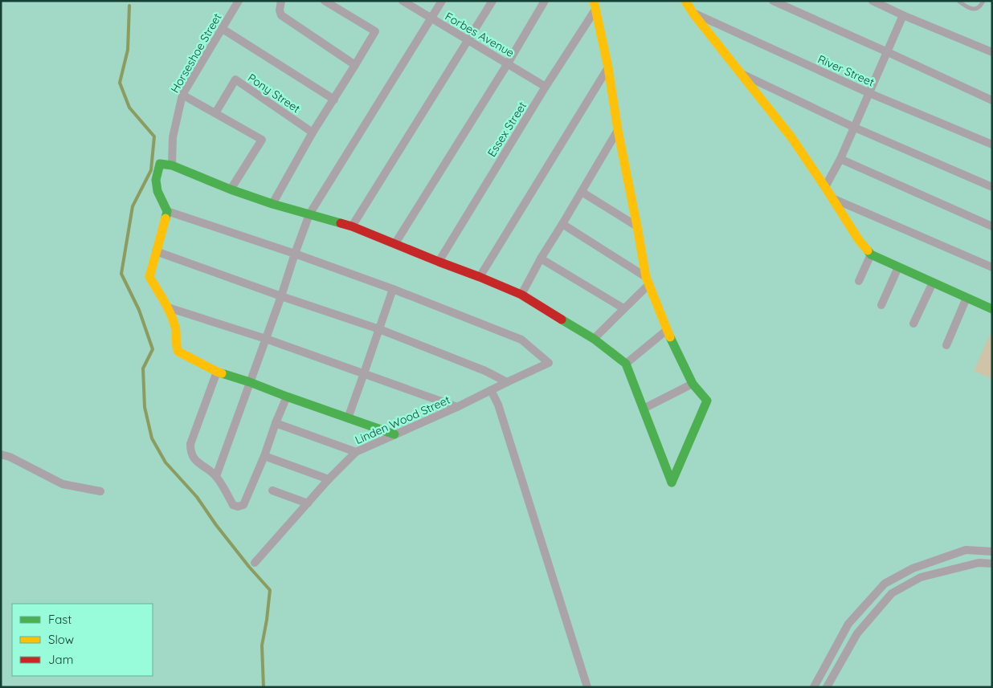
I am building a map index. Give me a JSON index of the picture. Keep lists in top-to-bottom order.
{
  "streets": {
    "street": [
      "Forbes Avenue",
      "Horseshoe Street",
      "River Street",
      "Pony Street",
      "Essex Street",
      "Linden Wood Street"
    ]
  },
  "crossings": [
    ["Forbes Avenue", "Essex Street"]
  ],
  "legend": ["Fast", "Slow", "Jam"]
}
